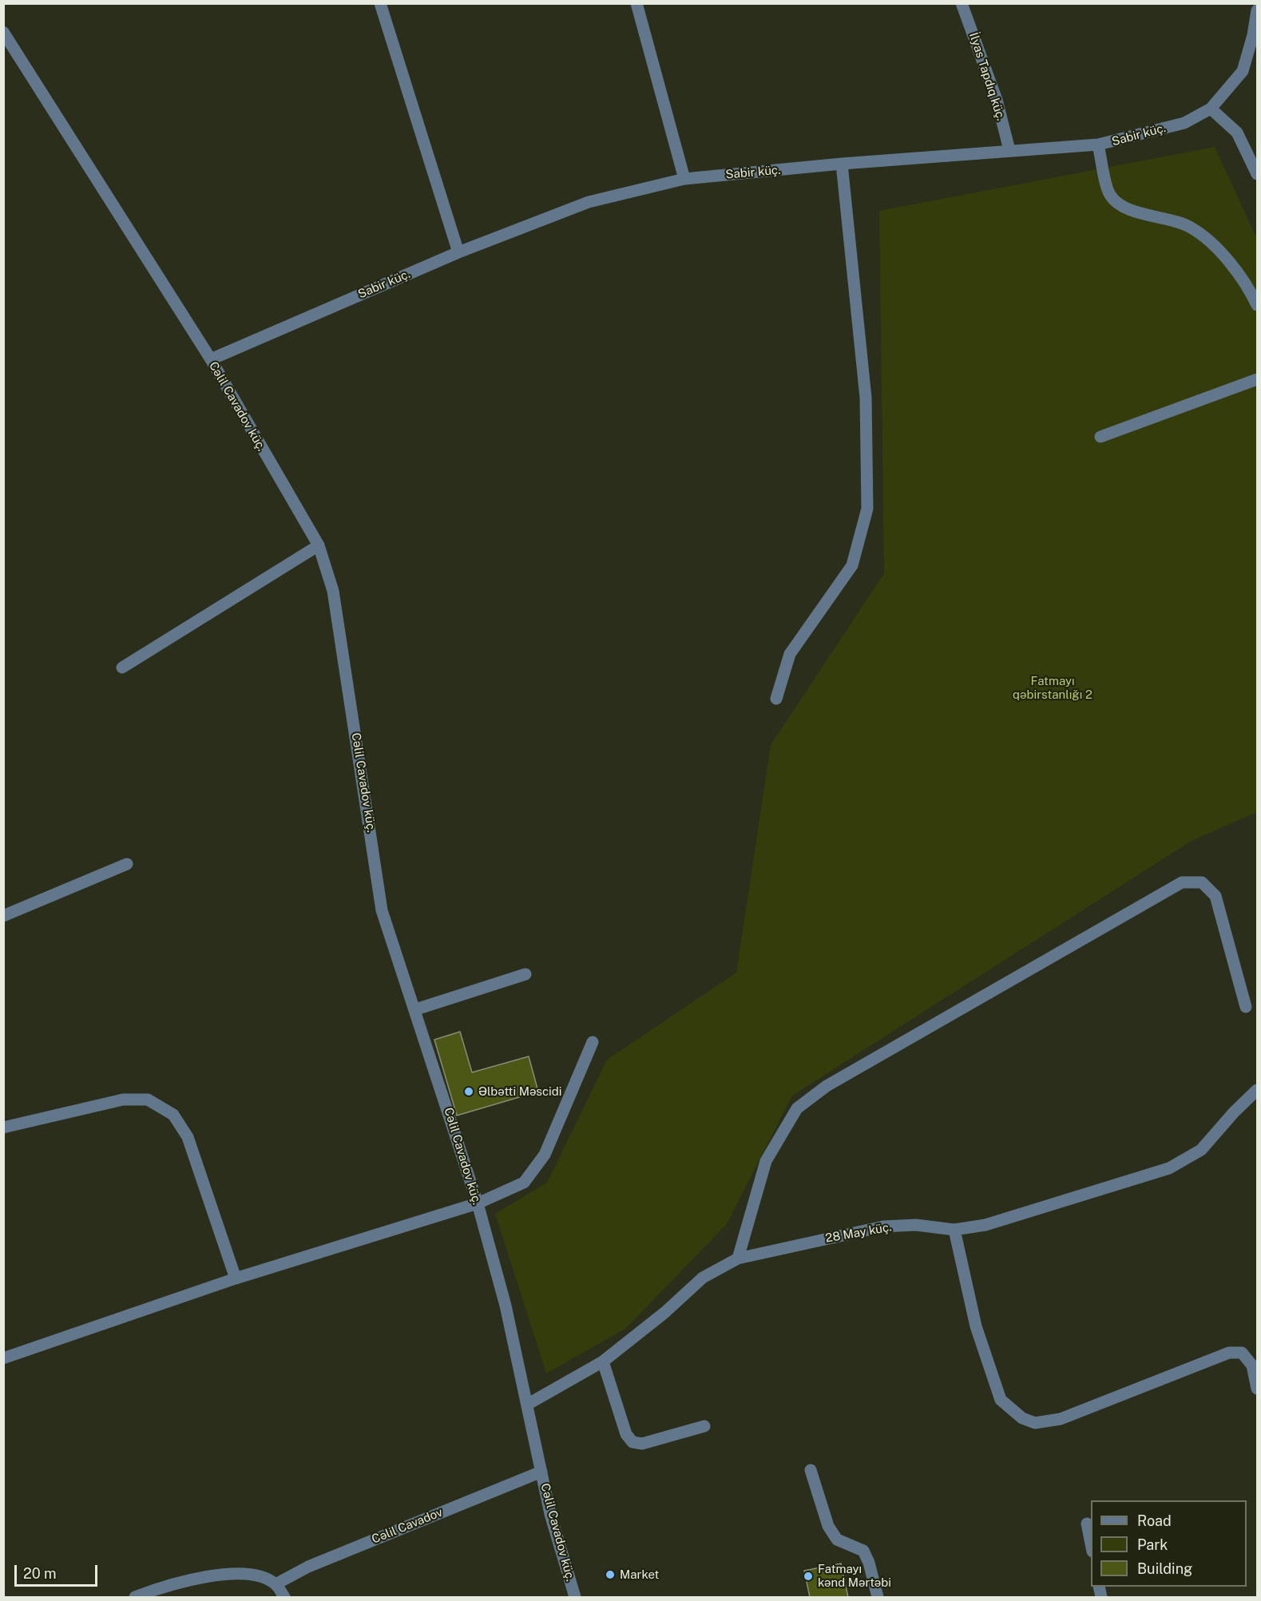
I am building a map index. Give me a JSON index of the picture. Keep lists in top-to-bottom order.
{
  "streets": {
    "street": [
      "İlyas Tapdıq küç.",
      "Sabir küç.",
      "Cəlil Cavadov küç.",
      "28 May küç.",
      "Cəlil Cavadov"
    ]
  },
  "crossings": [
    ["İlyas Tapdıq küç.", "Sabir küç."],
    ["Sabir küç.", "Cəlil Cavadov küç."],
    ["Cəlil Cavadov küç.", "28 May küç."],
    ["Cəlil Cavadov küç.", "Cəlil Cavadov"]
  ],
  "parks": ["Fatmayı qəbirstanlığı 2"],
  "places": ["Əlbətti Məscidi", "Market", "Fatmayı kənd Mərtəbi"],
  "legend": ["Road", "Park", "Building"],
  "scale_bar": "20 m"
}
